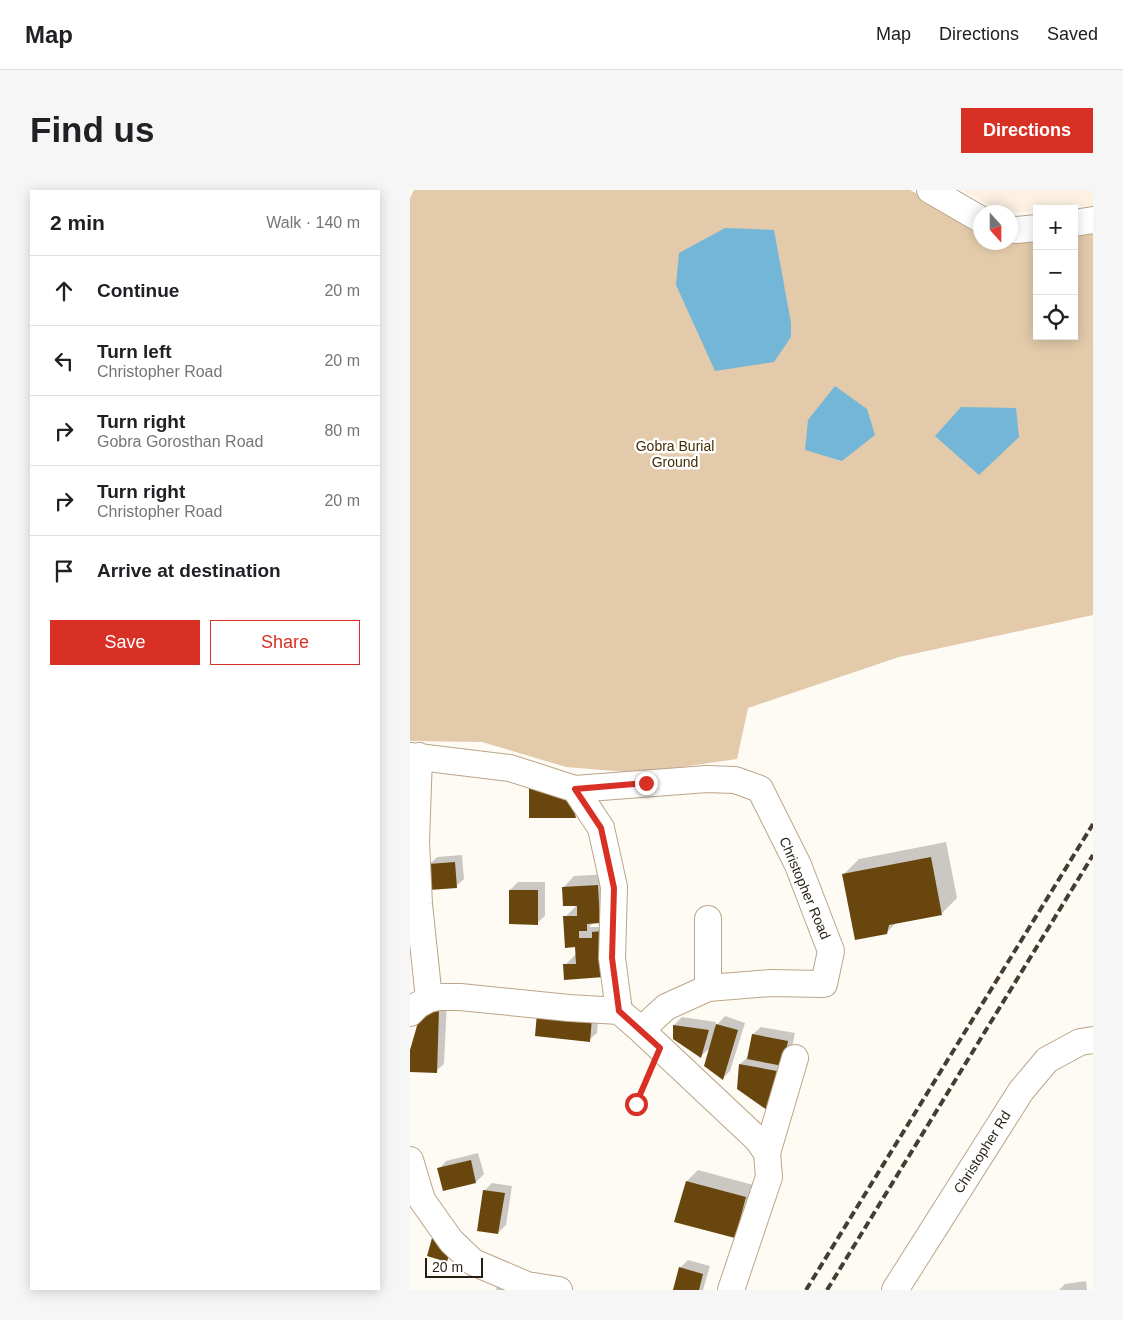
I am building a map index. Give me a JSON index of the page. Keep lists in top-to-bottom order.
{
  "streets": {
    "street": ["Christopher Road", "Christopher Rd"]
  },
  "parks": ["Gobra Burial Ground"],
  "scale_bar": "20 m",
  "north": "bottom",
  "page": {
    "header": "Map",
    "nav": ["Map", "Directions", "Saved"],
    "buttons": [
      "Directions",
      ["Save", "Share"]
    ],
    "title": "Find us",
    "heading": ["2 min", "Walk · 140 m"],
    "map_buttons": ["+", "−"],
    "list": [
      ["Continue", "20 m"],
      ["Turn left", "Christopher Road", "20 m"],
      ["Turn right", "Gobra Gorosthan Road", "80 m"],
      ["Turn right", "Christopher Road", "20 m"],
      "Arrive at destination"
    ],
    "scale": "20 m"
  }
}
